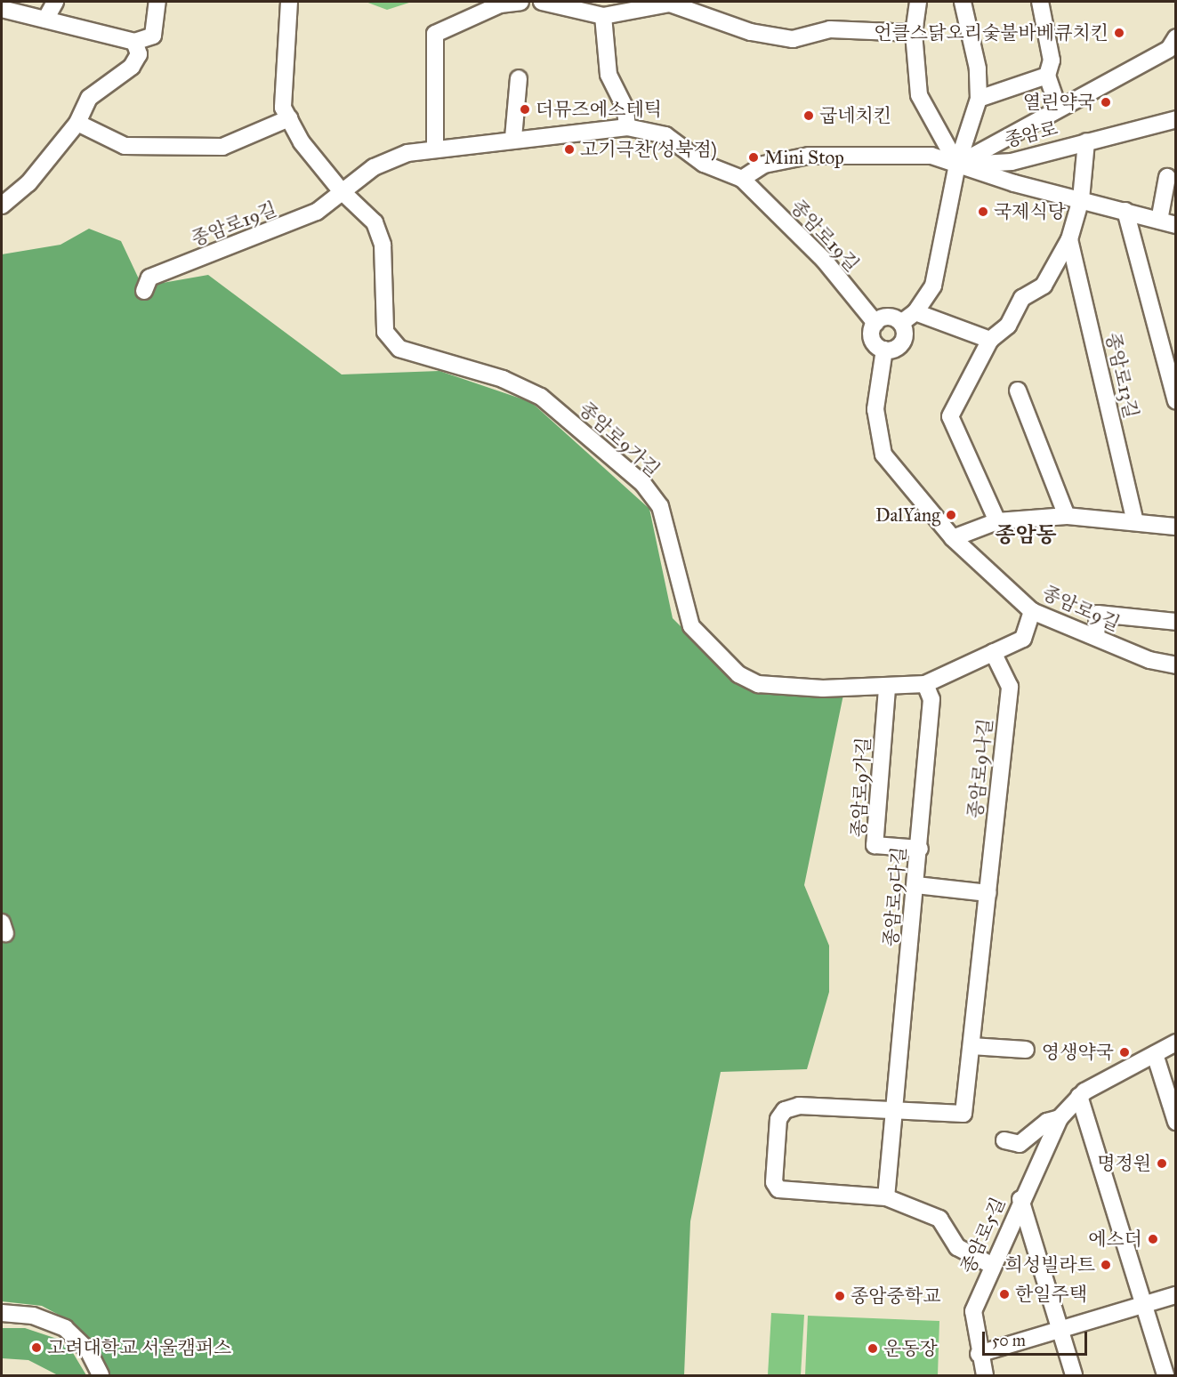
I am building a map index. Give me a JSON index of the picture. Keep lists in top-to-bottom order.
{
  "streets": {
    "street": [
      "종암로",
      "종암로19길",
      "종암로13길",
      "종암로9가길",
      "종암로9길",
      "종암로9나길",
      "종암로9다길",
      "종암로5길"
    ]
  },
  "crossings": [
    ["종암로19길", "종암로9가길"],
    ["종암로19길", "종암로9길"],
    ["종암로9가길", "종암로9길"],
    ["종암로9가길", "종암로9나길"],
    ["종암로9가길", "종암로9다길"],
    ["종암로9나길", "종암로9다길"]
  ],
  "districts": ["종암동"],
  "places": [
    "언클스닭오리숯불바베큐치킨",
    "열린약국",
    "더뮤즈에스테틱",
    "굽네치킨",
    "고기극찬(성북점)",
    "Mini Stop",
    "국제식당",
    "DalYang",
    "영생약국",
    "명정원",
    "에스더",
    "희성빌라트",
    "한일주택",
    "종암중학교",
    "고려대학교 서울캠퍼스",
    "운동장"
  ],
  "scale_bar": "50 m"
}
